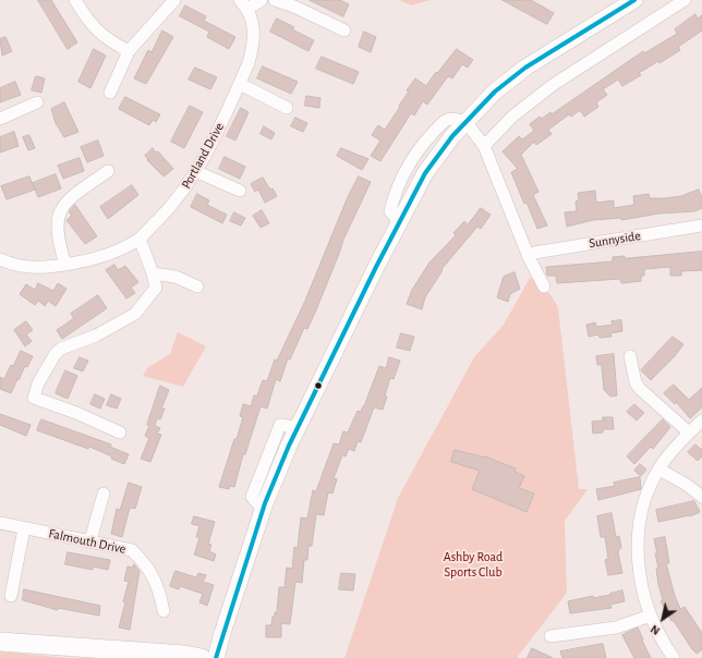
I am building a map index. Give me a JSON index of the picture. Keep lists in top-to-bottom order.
{
  "streets": {
    "street": ["Portland Drive", "Sunnyside", "Falmouth Drive"]
  },
  "parks": ["Ashby Road Sports Club"],
  "north": "bottom left"
}
